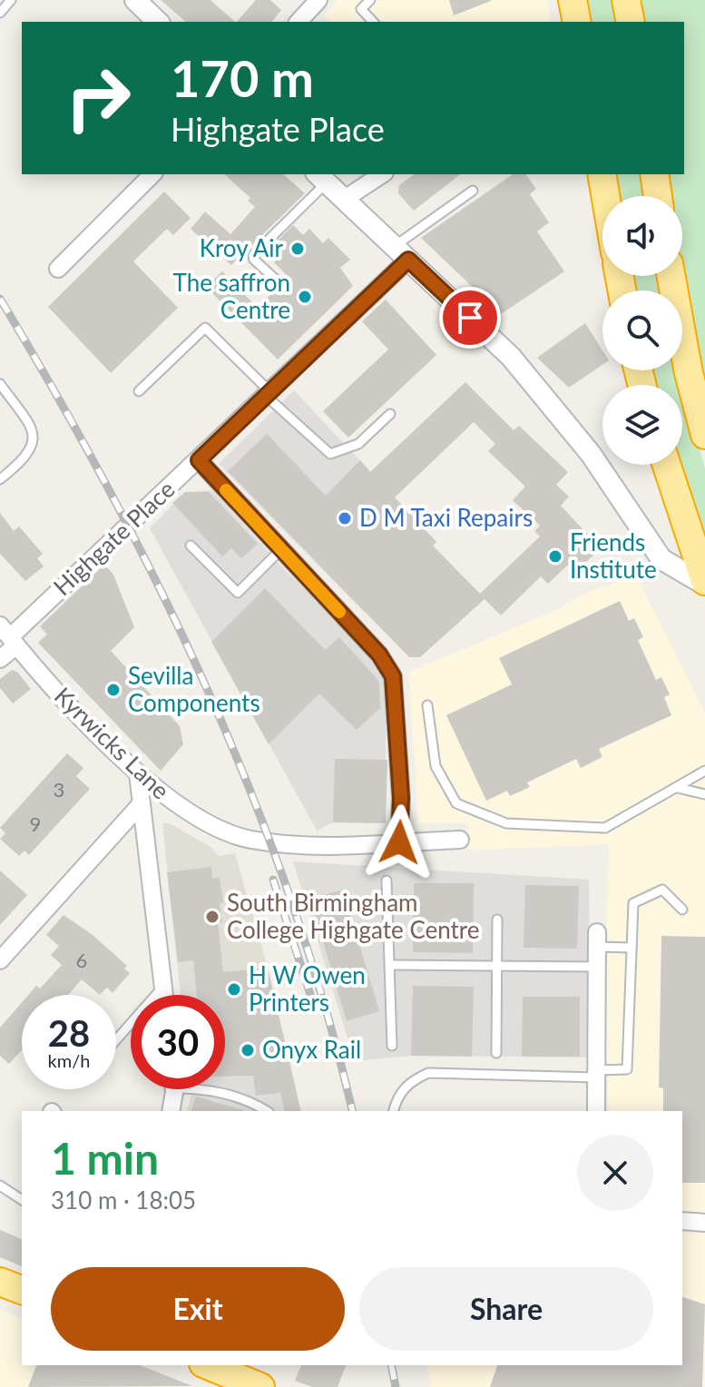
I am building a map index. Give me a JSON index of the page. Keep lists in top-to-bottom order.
{
  "streets": {
    "street": ["Highgate Place", "Kyrwicks Lane"]
  },
  "crossings": [
    ["Highgate Place", "Kyrwicks Lane"]
  ],
  "places": [
    "Kroy Air",
    "The saffron Centre",
    "D M Taxi Repairs",
    "Friends Institute",
    "Sevilla Components",
    "South Birmingham College Highgate Centre",
    "H W Owen Printers",
    "Onyx Rail"
  ],
  "house_numbers": ["3", "9", "6"],
  "page": {
    "turn": ["170 m", "Highgate Place"],
    "speed": "28 km/h",
    "limit": "30",
    "heading": ["1 min", "310 m · 18:05"],
    "buttons": ["Exit", "Share"]
  }
}
